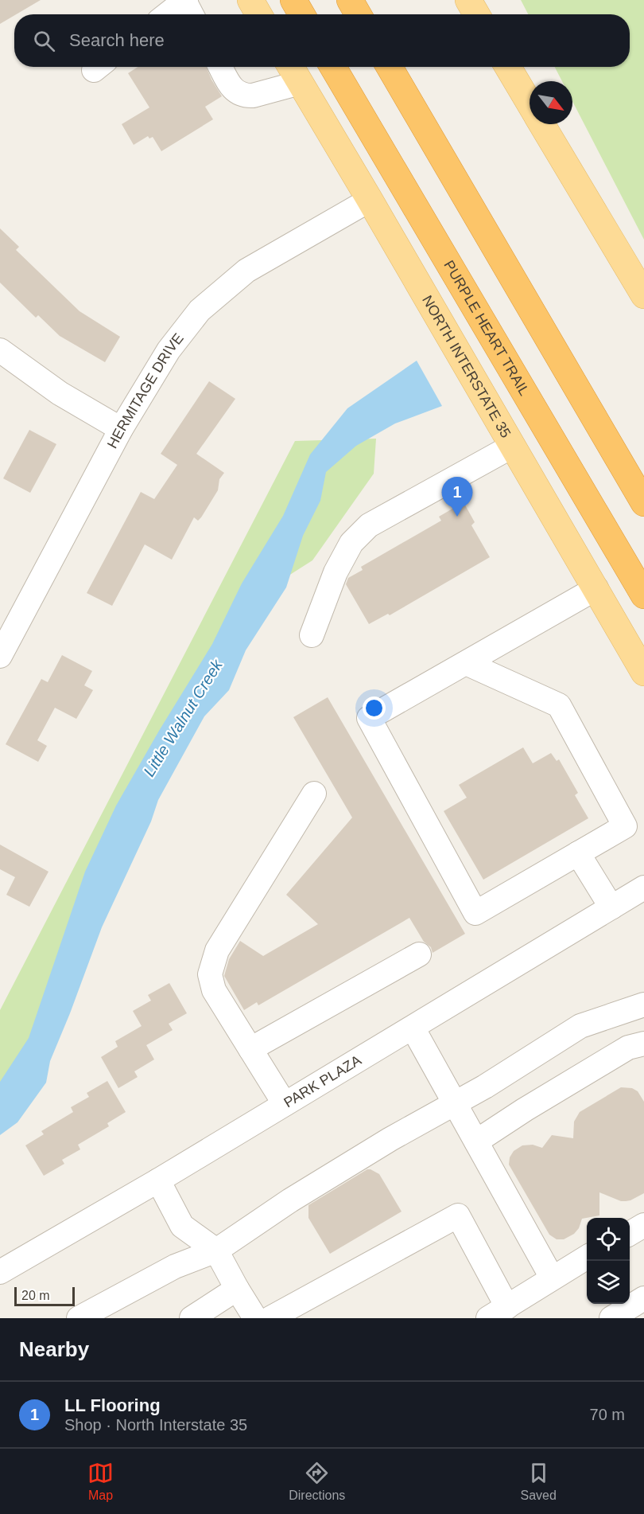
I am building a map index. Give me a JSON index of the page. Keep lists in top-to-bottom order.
{
  "streets": {
    "highway": ["PURPLE HEART TRAIL"],
    "main road": ["NORTH INTERSTATE 35"],
    "street": ["HERMITAGE DRIVE", "PARK PLAZA"]
  },
  "crossings": [
    ["NORTH INTERSTATE 35", "HERMITAGE DRIVE"]
  ],
  "water": ["Little Walnut Creek"],
  "scale_bar": "20 m",
  "north": "bottom right",
  "page": {
    "search": "Search here",
    "pins": "1",
    "scale": "20 m",
    "heading": "Nearby",
    "list": [
      {
        "mark": "1",
        "name": "LL Flooring",
        "note": "Shop · North Interstate 35",
        "value": "70 m"
      }
    ],
    "nav": ["Map", "Directions", "Saved"]
  }
}
